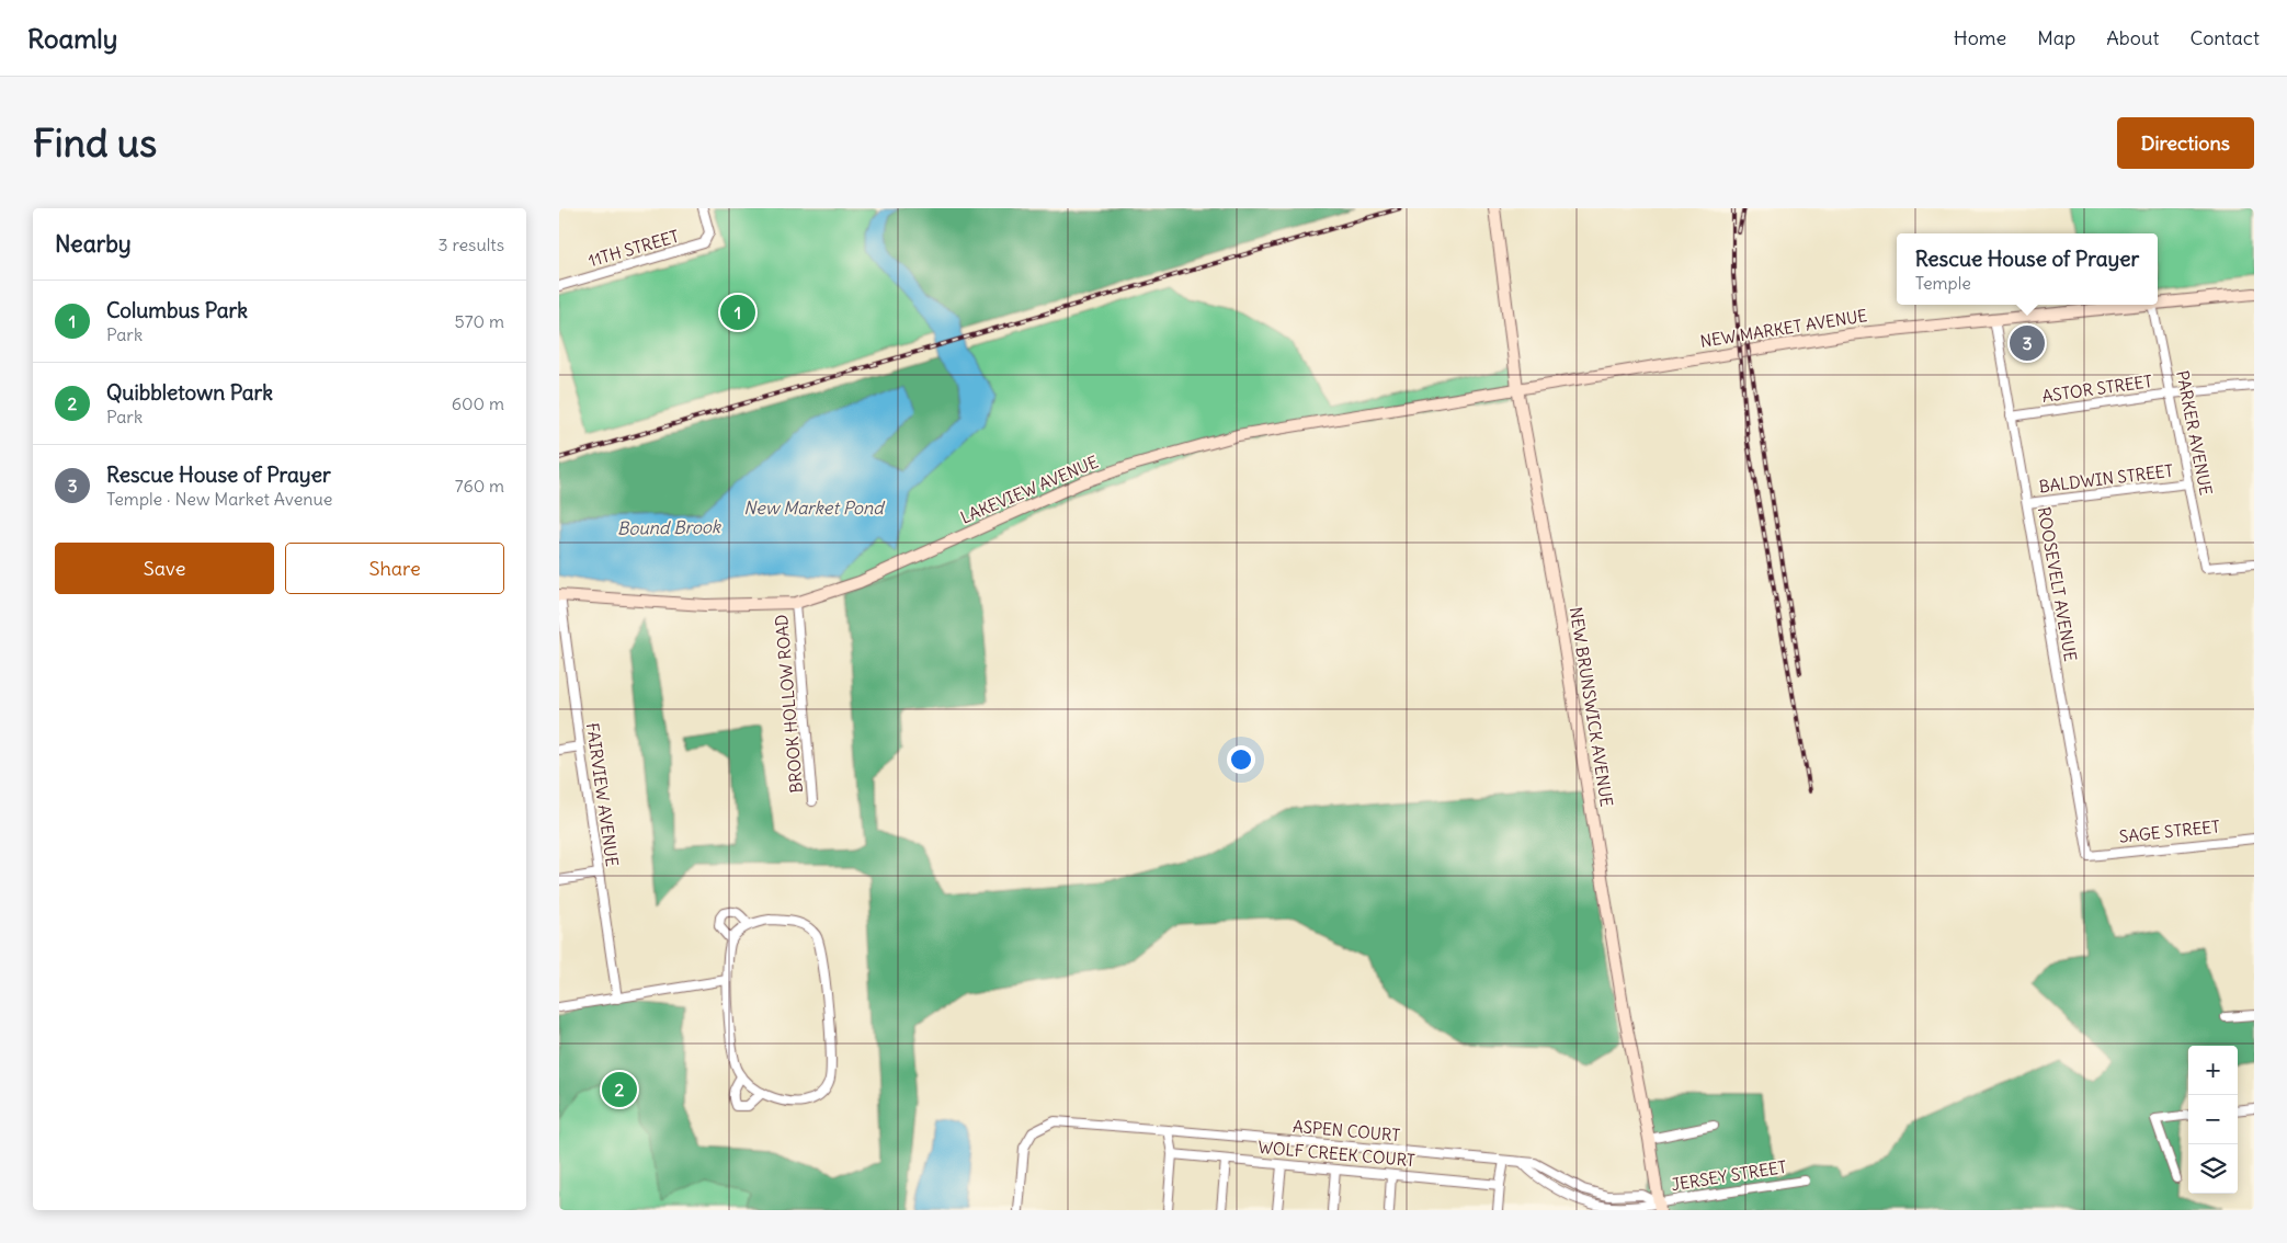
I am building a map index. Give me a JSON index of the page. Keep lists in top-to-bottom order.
{
  "streets": {
    "main road": ["NEW MARKET AVENUE", "LAKEVIEW AVENUE", "NEW BRUNSWICK AVENUE"],
    "street": [
      "11TH STREET",
      "ASTOR STREET",
      "PARKER AVENUE",
      "BALDWIN STREET",
      "ROOSEVELT AVENUE",
      "BROOK HOLLOW ROAD",
      "FAIRVIEW AVENUE",
      "SAGE STREET",
      "ASPEN COURT",
      "WOLF CREEK COURT",
      "JERSEY STREET"
    ]
  },
  "crossings": [
    ["NEW MARKET AVENUE", "LAKEVIEW AVENUE"],
    ["NEW MARKET AVENUE", "ROOSEVELT AVENUE"],
    ["NEW MARKET AVENUE", "NEW BRUNSWICK AVENUE"],
    ["ASTOR STREET", "PARKER AVENUE"],
    ["ASTOR STREET", "ROOSEVELT AVENUE"],
    ["PARKER AVENUE", "BALDWIN STREET"],
    ["BALDWIN STREET", "ROOSEVELT AVENUE"],
    ["LAKEVIEW AVENUE", "BROOK HOLLOW ROAD"],
    ["LAKEVIEW AVENUE", "NEW BRUNSWICK AVENUE"],
    ["LAKEVIEW AVENUE", "FAIRVIEW AVENUE"],
    ["ROOSEVELT AVENUE", "SAGE STREET"],
    ["NEW BRUNSWICK AVENUE", "ASPEN COURT"],
    ["NEW BRUNSWICK AVENUE", "JERSEY STREET"],
    ["ASPEN COURT", "JERSEY STREET"]
  ],
  "water": ["New Market Pond", "Bound Brook"],
  "page": {
    "header": "Roamly",
    "nav": [
      "Home",
      "Map",
      "About",
      "Contact"
    ],
    "buttons": [
      "Directions",
      ["Save", "Share"]
    ],
    "title": "Find us",
    "heading": ["Nearby", "3 results"],
    "popup": ["Rescue House of Prayer", "Temple"],
    "list": [
      {
        "mark": "1",
        "name": "Columbus Park",
        "note": "Park",
        "value": "570 m"
      },
      {
        "mark": "2",
        "name": "Quibbletown Park",
        "note": "Park",
        "value": "600 m"
      },
      {
        "mark": "3",
        "name": "Rescue House of Prayer",
        "note": "Temple · New Market Avenue",
        "value": "760 m"
      }
    ],
    "pins": ["1", "3", "2"],
    "map_buttons": ["+", "−"]
  }
}
